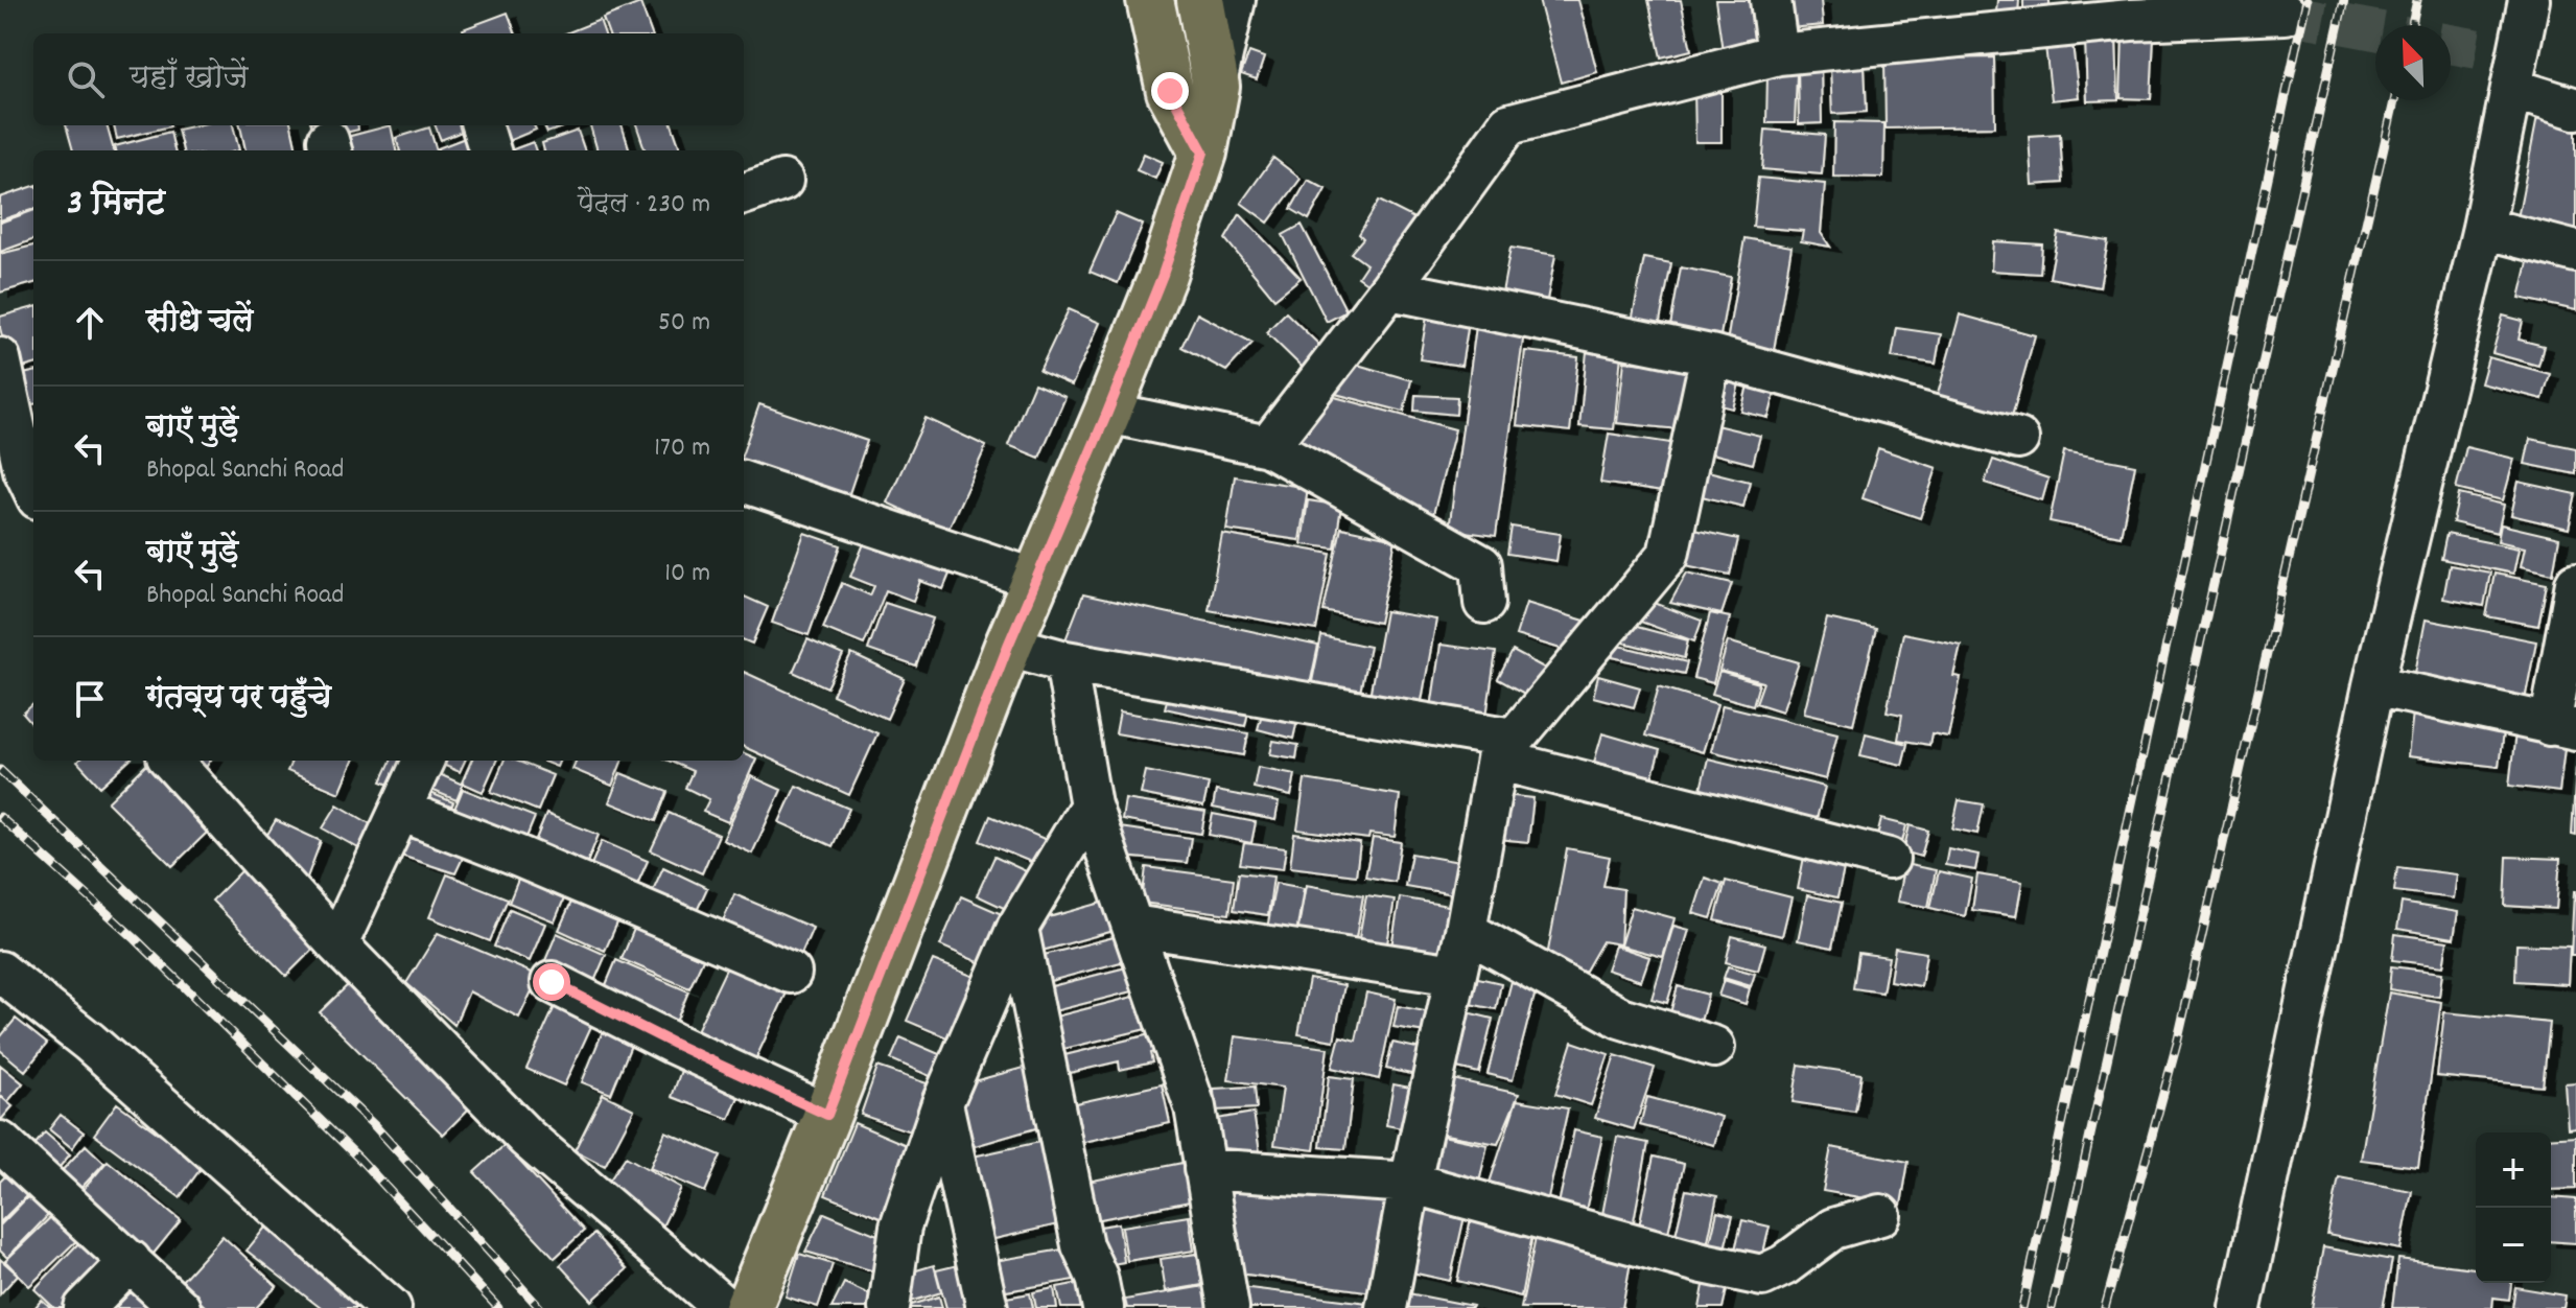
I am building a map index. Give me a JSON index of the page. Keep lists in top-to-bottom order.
{
  "north": "top left",
  "page": {
    "search": "यहाँ खोजें",
    "heading": ["3 मिनट", "पैदल · 230 m"],
    "list": [
      ["सीधे चलें", "50 m"],
      ["बाएँ मुड़ें", "Bhopal Sanchi Road", "170 m"],
      ["बाएँ मुड़ें", "Bhopal Sanchi Road", "10 m"],
      "गंतव्य पर पहुँचे"
    ],
    "map_buttons": ["+", "−"]
  }
}
